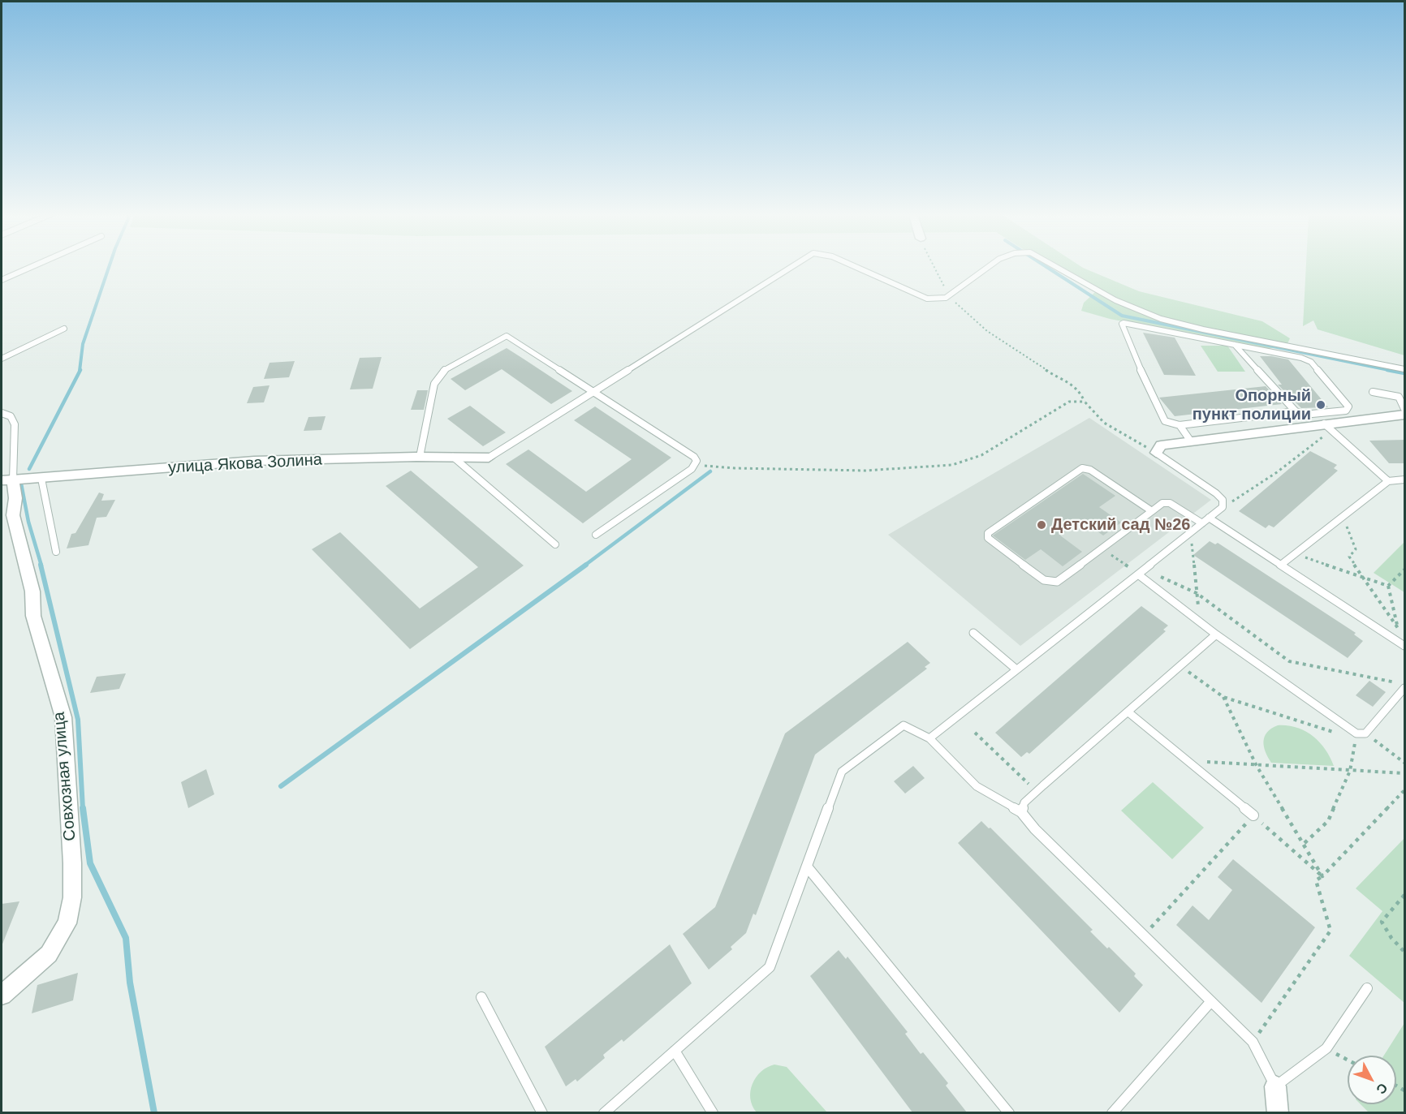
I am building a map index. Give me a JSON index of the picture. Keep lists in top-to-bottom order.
{
  "streets": {
    "street": ["улица Якова Золина", "Совхозная улица"]
  },
  "crossings": [
    ["улица Якова Золина", "Совхозная улица"]
  ],
  "places": ["Опорный пункт полиции", "Детский сад №26"],
  "north": "bottom right"
}
